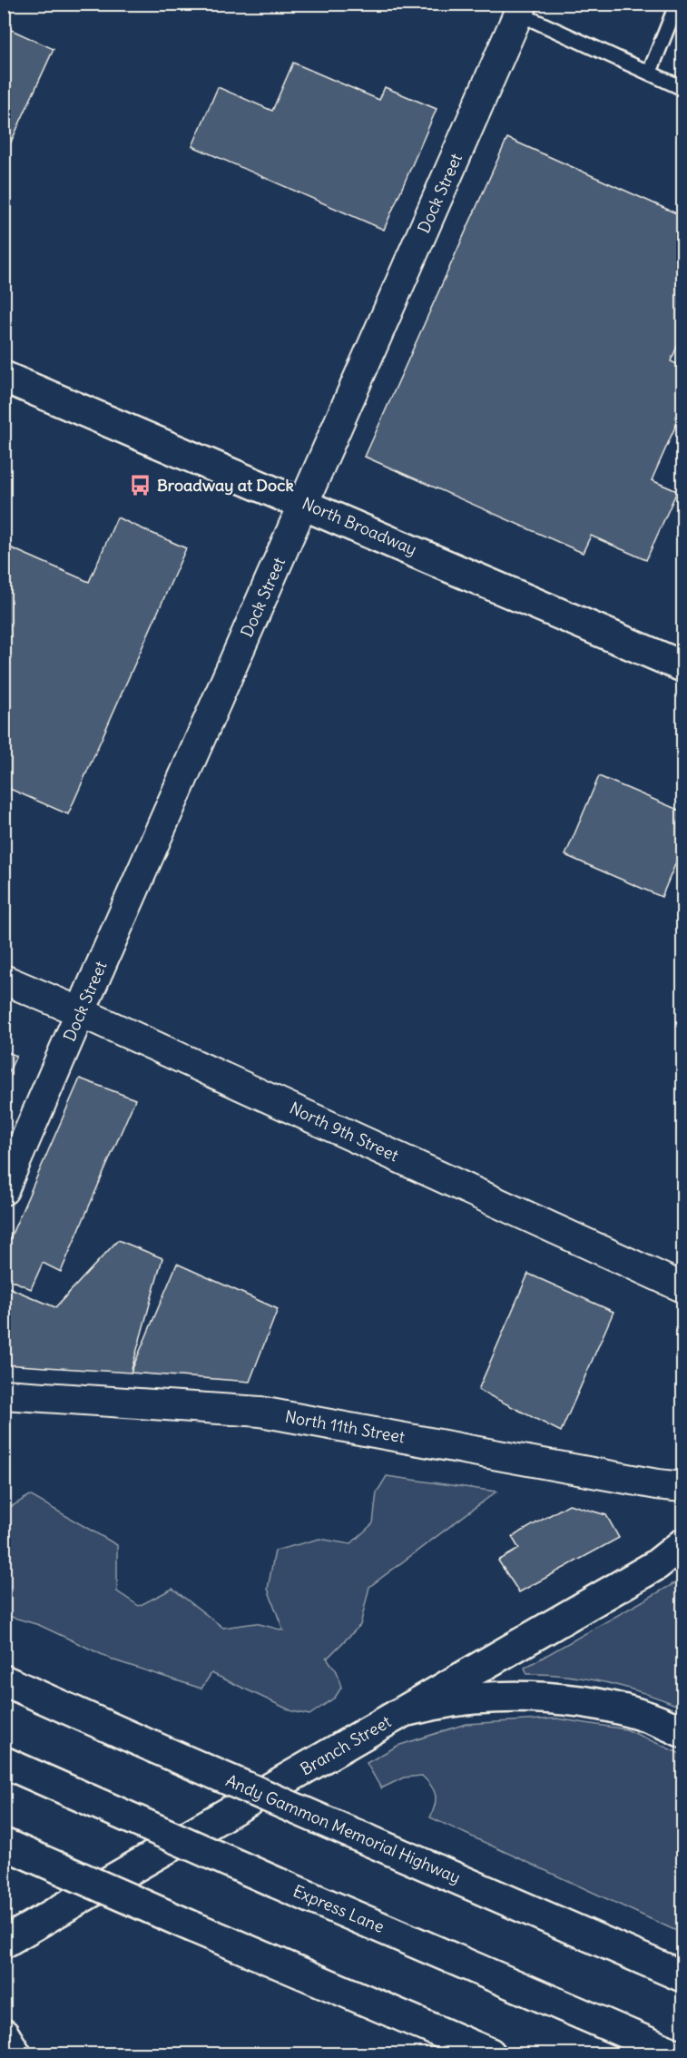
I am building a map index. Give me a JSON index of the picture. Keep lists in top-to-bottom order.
{
  "streets": {
    "main road": [
      "North Broadway",
      "Branch Street",
      "Andy Gammon Memorial Highway",
      "Express Lane"
    ],
    "street": ["Dock Street", "North 9th Street", "North 11th Street"]
  },
  "crossings": [
    ["Dock Street", "North Broadway"],
    ["Dock Street", "North 9th Street"]
  ],
  "places": {
    "bus stop": ["Broadway at Dock"]
  }
}
